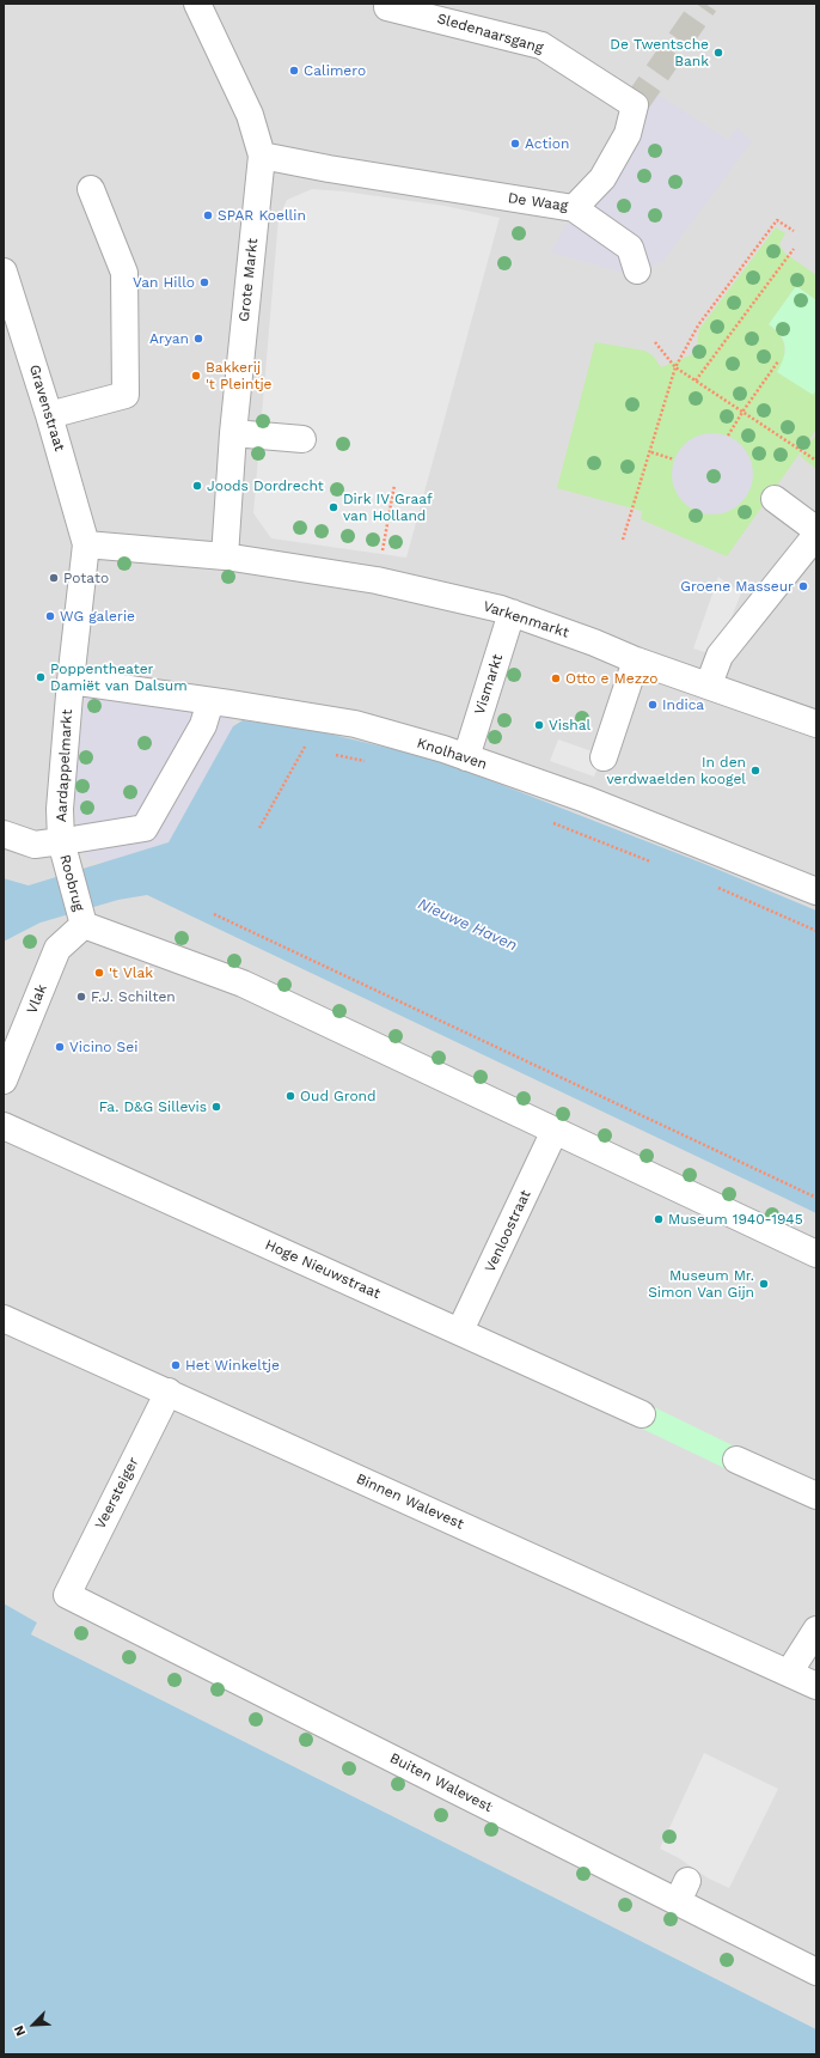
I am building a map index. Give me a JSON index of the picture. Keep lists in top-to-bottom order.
{
  "streets": {
    "street": [
      "Sledenaarsgang",
      "De Waag",
      "Grote Markt",
      "Gravenstraat",
      "Varkenmarkt",
      "Vismarkt",
      "Knolhaven",
      "Aardappelmarkt",
      "Roobrug",
      "Vlak",
      "Venloostraat",
      "Hoge Nieuwstraat",
      "Veersteiger",
      "Binnen Walevest",
      "Buiten Walevest"
    ]
  },
  "crossings": [
    ["Sledenaarsgang", "De Waag"],
    ["De Waag", "Grote Markt"],
    ["Grote Markt", "Varkenmarkt"],
    ["Gravenstraat", "Aardappelmarkt"],
    ["Varkenmarkt", "Vismarkt"],
    ["Vismarkt", "Knolhaven"],
    ["Knolhaven", "Aardappelmarkt"],
    ["Aardappelmarkt", "Roobrug"],
    ["Roobrug", "Vlak"],
    ["Venloostraat", "Hoge Nieuwstraat"],
    ["Veersteiger", "Binnen Walevest"],
    ["Veersteiger", "Buiten Walevest"]
  ],
  "water": ["Nieuwe Haven"],
  "places": [
    "De Twentsche Bank",
    "Calimero",
    "Action",
    "SPAR Koellin",
    "Van Hillo",
    "Aryan",
    "Bakkerij 't Pleintje",
    "Joods Dordrecht",
    "Dirk IV Graaf van Holland",
    "Potato",
    "Groene Masseur",
    "WG galerie",
    "Poppentheater Damiët van Dalsum",
    "Otto e Mezzo",
    "Indica",
    "Vishal",
    "In den verdwaelden koogel",
    "'t Vlak",
    "F.J. Schilten",
    "Vicino Sei",
    "Oud Grond",
    "Fa. D&G Sillevis",
    "Museum 1940-1945",
    "Museum Mr. Simon Van Gijn",
    "Het Winkeltje"
  ],
  "north": "bottom left"
}
